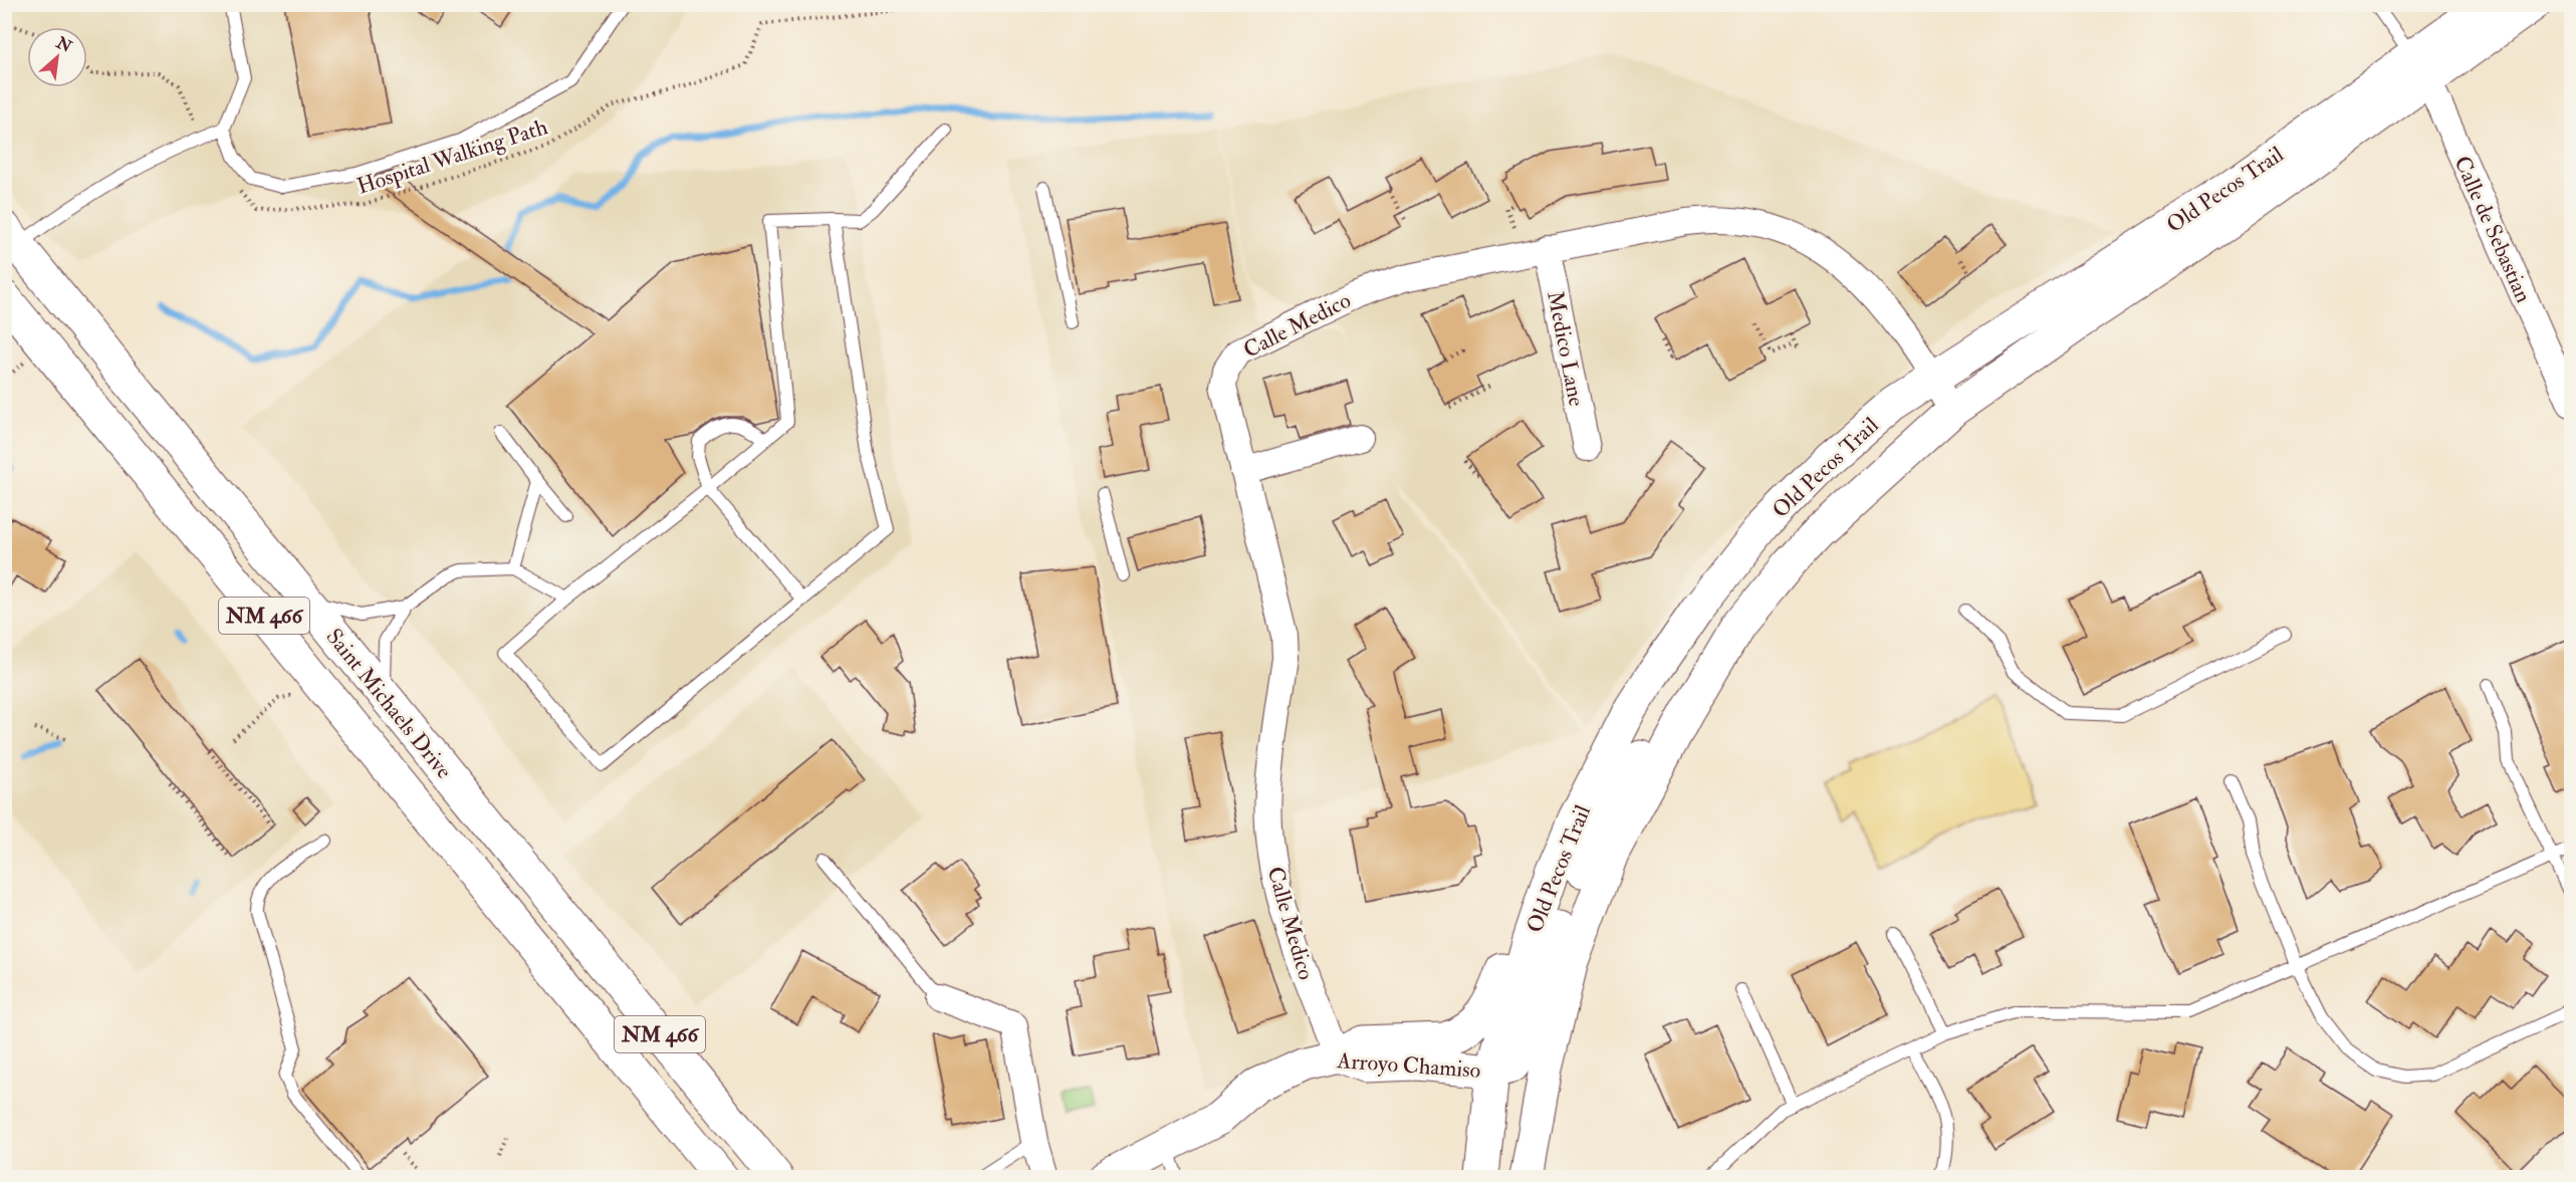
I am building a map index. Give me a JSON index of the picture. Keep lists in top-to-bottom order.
{
  "streets": {
    "main road": [
      "Old Pecos Trail",
      "NM 466",
      "Saint Michaels Drive",
      "Arroyo Chamiso"
    ],
    "street": ["Calle de Sebastian", "Calle Medico", "Medico Lane"],
    "path": ["Hospital Walking Path"]
  },
  "crossings": [
    ["Old Pecos Trail", "Calle de Sebastian"],
    ["Old Pecos Trail", "Calle Medico"],
    ["Old Pecos Trail", "Arroyo Chamiso"],
    ["Calle Medico", "Medico Lane"],
    ["Calle Medico", "Arroyo Chamiso"]
  ],
  "north": "top right"
}
